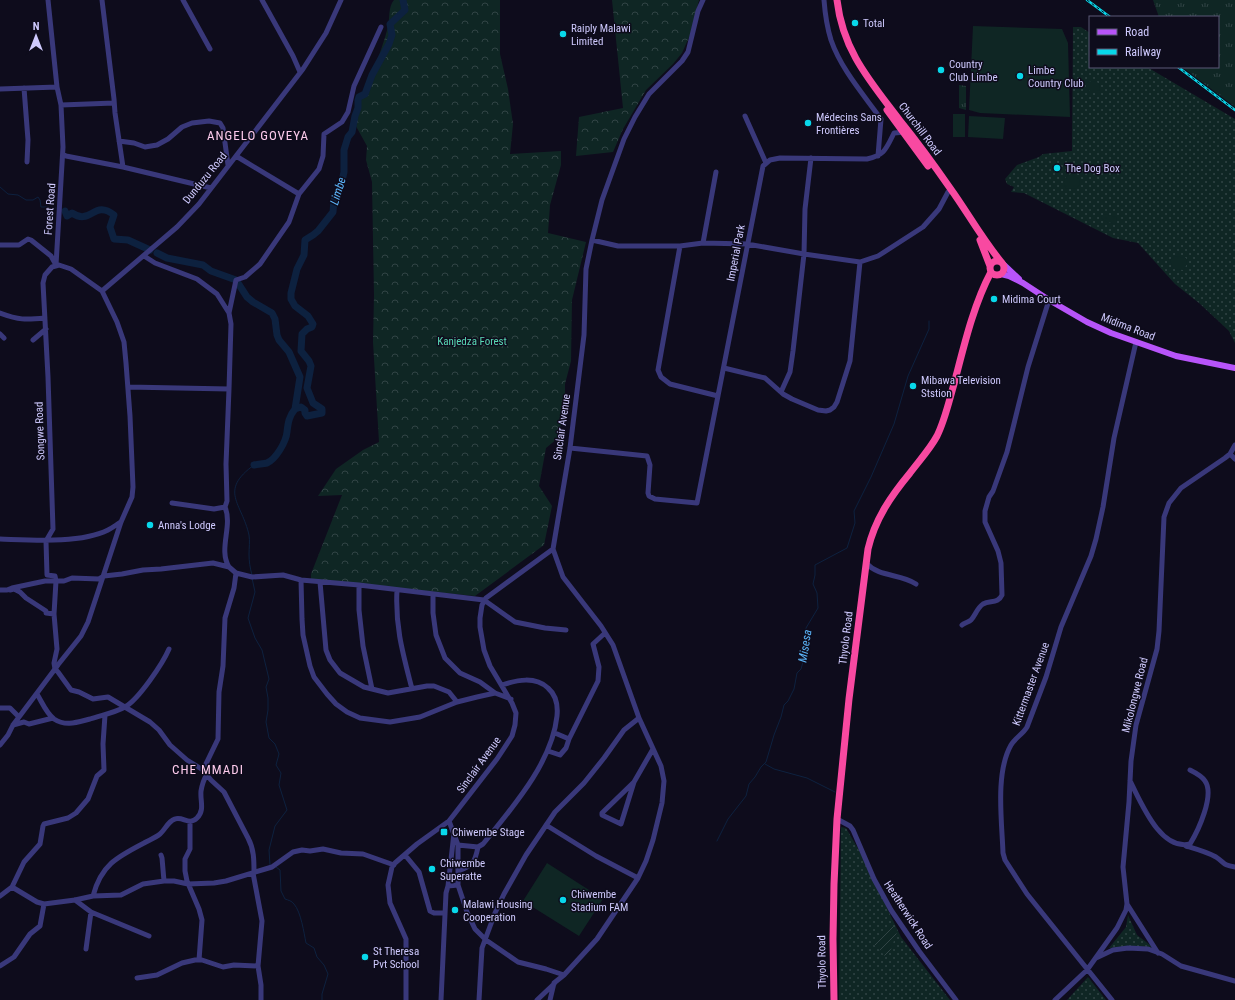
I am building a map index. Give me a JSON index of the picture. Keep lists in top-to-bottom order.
{
  "streets": {
    "highway": ["Churchill Road", "Thyolo Road"],
    "main road": ["Midima Road"],
    "street": [
      "Dunduzu Road",
      "Forest Road",
      "Imperial Park",
      "Sinclair Avenue",
      "Songwe Road",
      "Kittermaster Avenue",
      "Mikolongwe Road",
      "Heatherwick Road"
    ]
  },
  "crossings": [
    ["Churchill Road", "Midima Road"],
    ["Churchill Road", "Thyolo Road"],
    ["Forest Road", "Songwe Road"],
    ["Imperial Park", "Sinclair Avenue"],
    ["Midima Road", "Thyolo Road"],
    ["Midima Road", "Kittermaster Avenue"],
    ["Thyolo Road", "Heatherwick Road"],
    ["Kittermaster Avenue", "Mikolongwe Road"]
  ],
  "districts": ["ANGELO GOVEYA", "CHE MMADI"],
  "water": ["Limbe", "Misesa"],
  "parks": ["Kanjedza Forest"],
  "places": {
    "other": [
      "Total",
      "Raiply Malawi Limited",
      "Country Club Limbe",
      "Limbe Country Club",
      "Médecins Sans Frontières",
      "The Dog Box",
      "Midima Court",
      "Mibawa Television Ststion",
      "Anna's Lodge",
      "Chiwembe Superatte",
      "Chiwembe Stadium FAM",
      "Malawi Housing Cooperation",
      "St Theresa Pvt School"
    ],
    "transit": ["Chiwembe Stage"]
  },
  "legend": ["Road", "Railway"],
  "north": "top"
}
